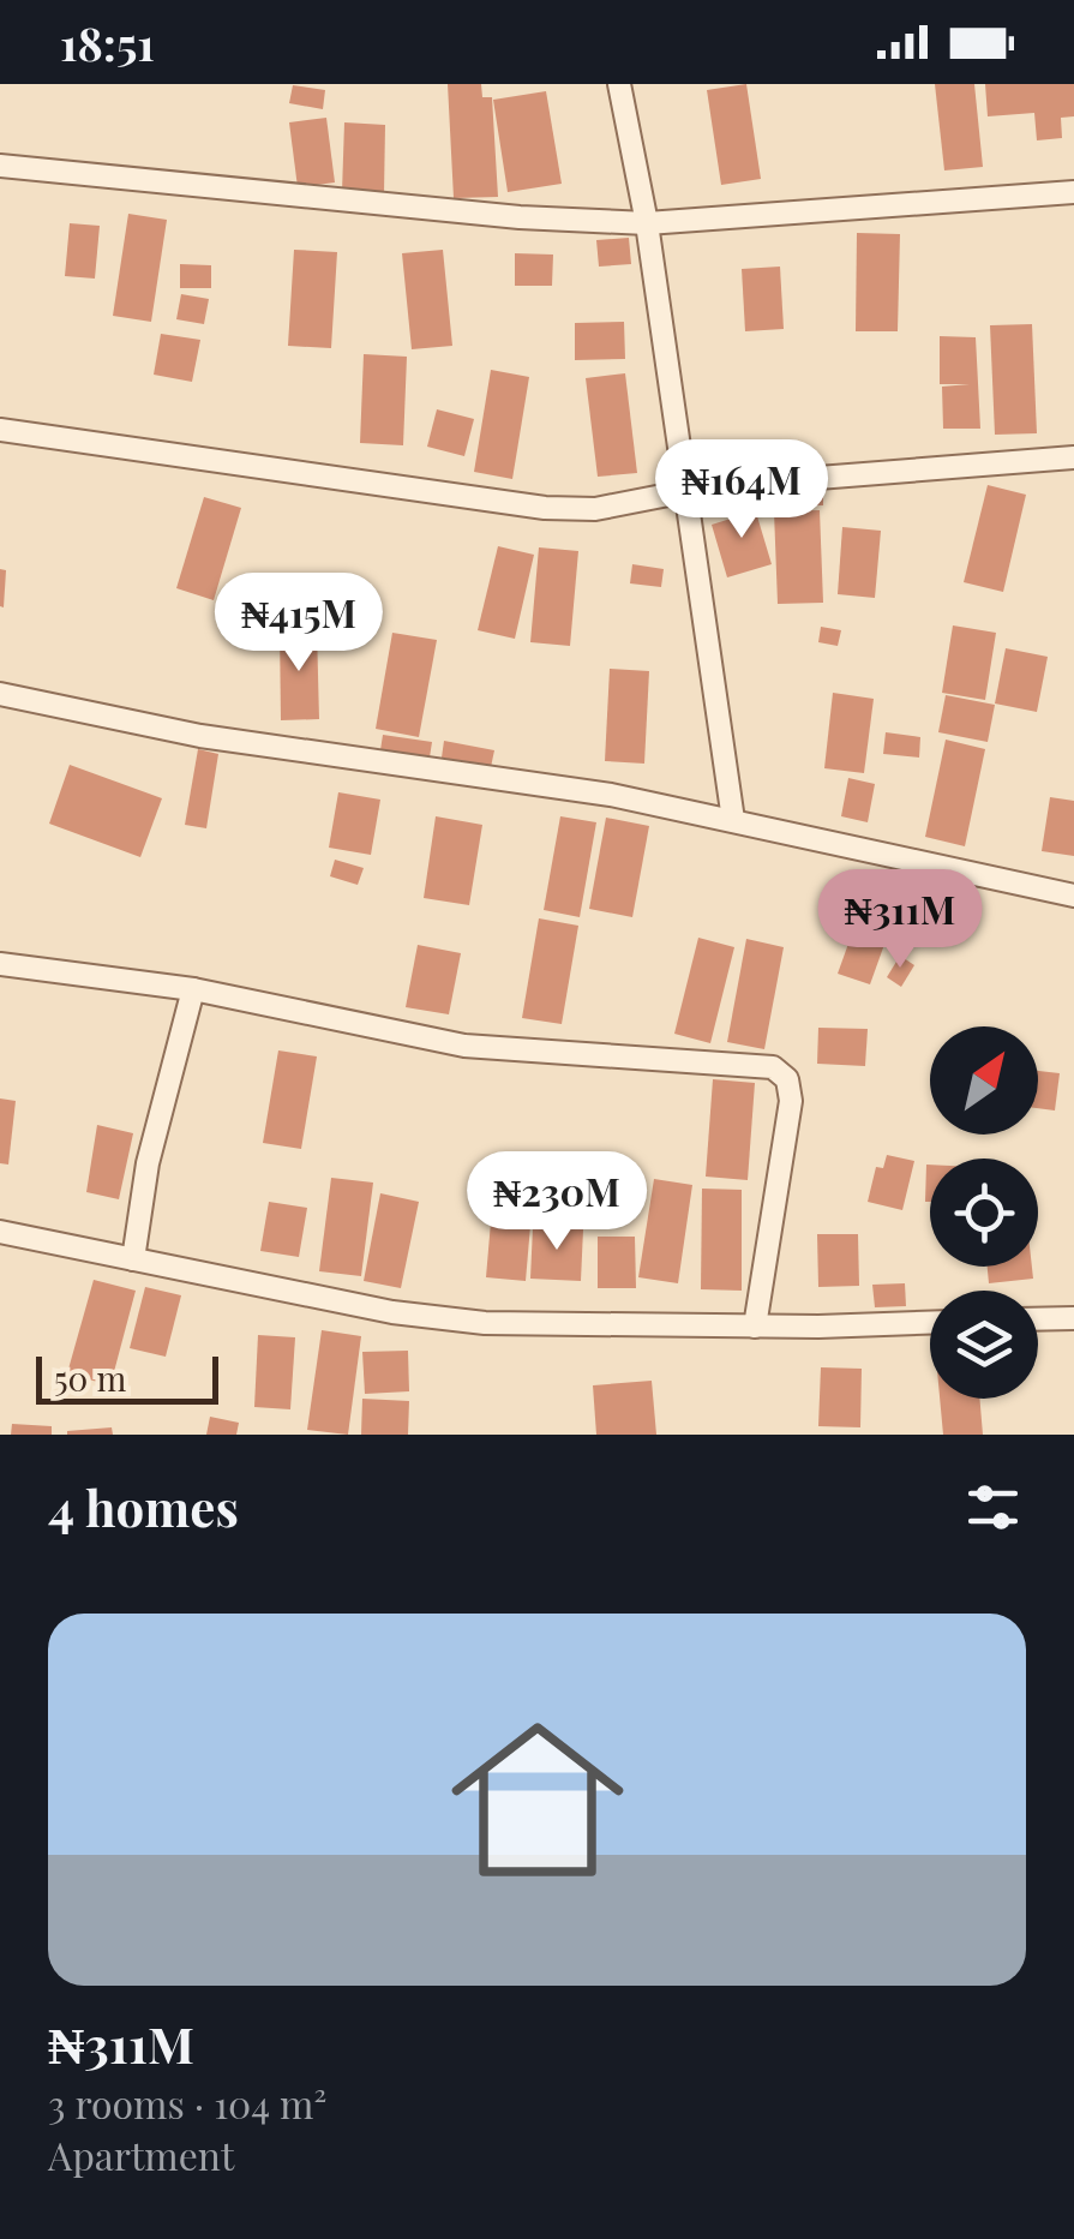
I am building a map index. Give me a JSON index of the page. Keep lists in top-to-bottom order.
{
  "scale_bar": "50 m",
  "north": "top right",
  "page": {
    "status": "18:51",
    "price": [
      "₦164M",
      "₦415M",
      "₦311M",
      "₦230M"
    ],
    "scale": "50 m",
    "heading": "4 homes",
    "list": [
      {
        "name": "₦311M",
        "note": "3 rooms · 104 m² · Apartment"
      }
    ]
  }
}
